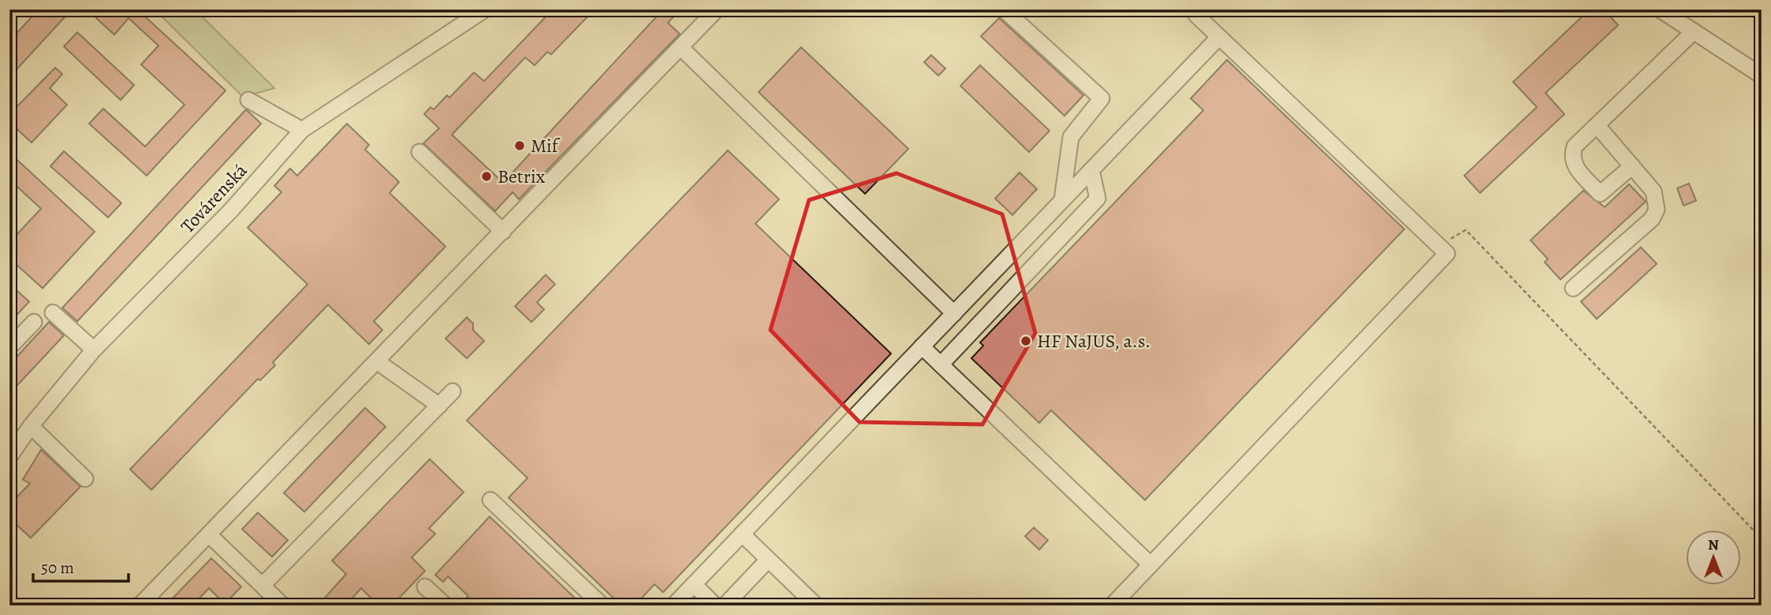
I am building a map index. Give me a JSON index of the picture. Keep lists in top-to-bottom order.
{
  "streets": {
    "lane": ["Továrenská"]
  },
  "places": ["Mif", "Betrix", "HF NaJUS, a.s."],
  "scale_bar": "50 m",
  "north": "top"
}
